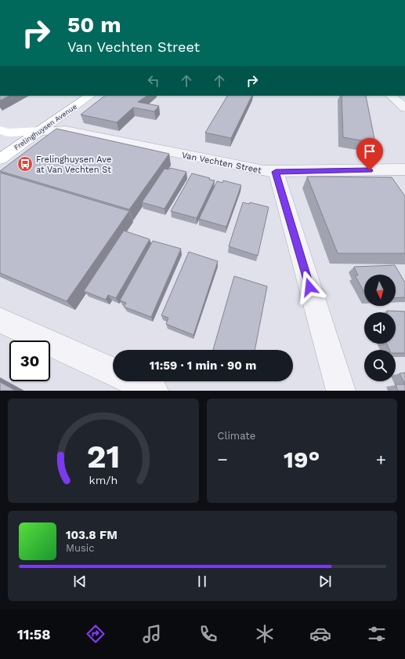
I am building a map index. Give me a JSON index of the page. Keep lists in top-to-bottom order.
{
  "streets": {
    "main road": ["Frelinghuysen Avenue"],
    "street": ["Van Vechten Street"]
  },
  "crossings": [
    ["Frelinghuysen Avenue", "Van Vechten Street"]
  ],
  "places": {
    "bus stop": ["Frelinghuysen Ave at Van Vechten St"]
  },
  "north": "bottom",
  "page": {
    "turn": ["50 m", "Van Vechten Street"],
    "limit": "30",
    "trip": "11:59 · 1 min · 90 m",
    "tile": "Climate",
    "heat": ["−", "19°", "+"],
    "song": ["103.8 FM", "Music"],
    "tabs": "11:58",
    "gauge": ["21", "km/h"]
  }
}
